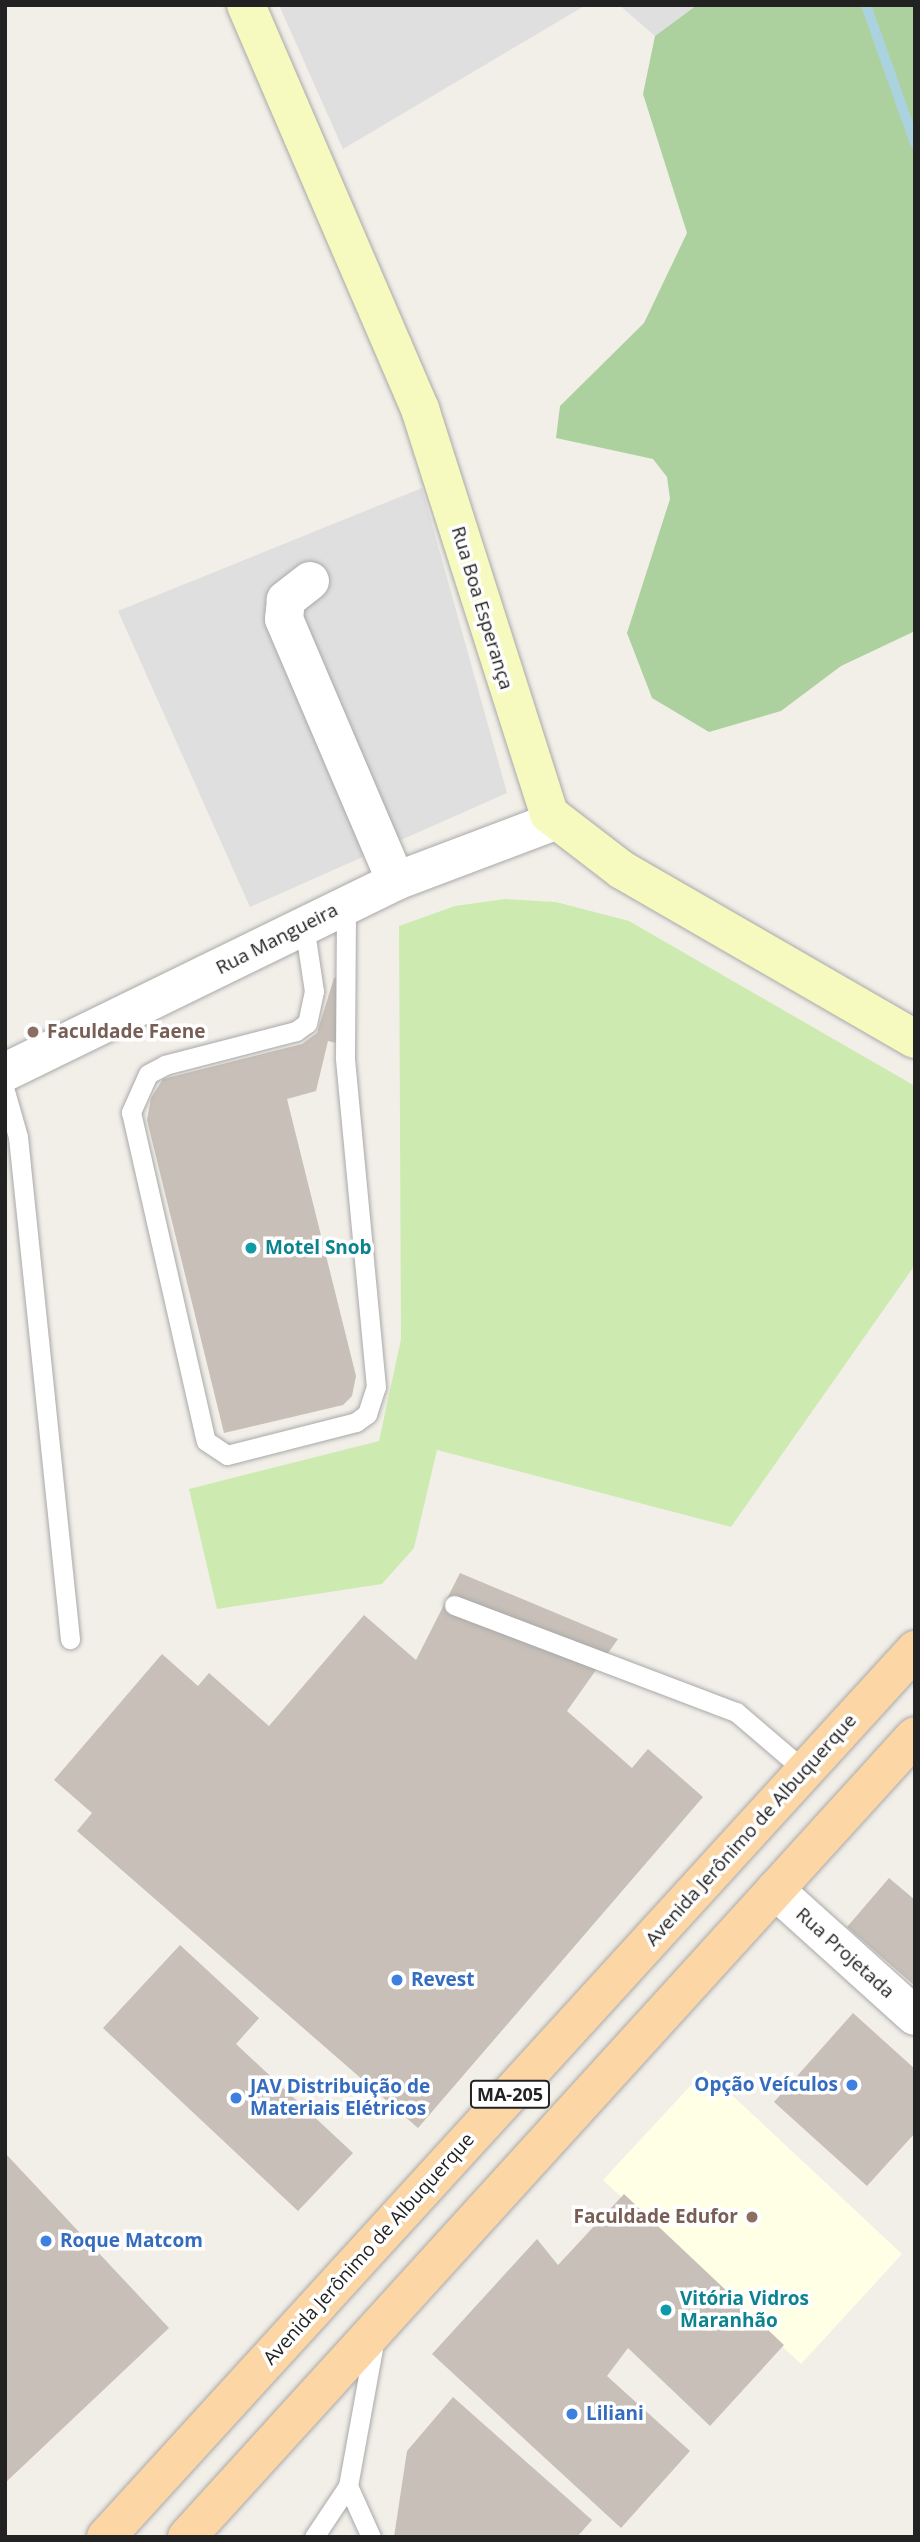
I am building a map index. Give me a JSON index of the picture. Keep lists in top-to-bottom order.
{
  "streets": {
    "main road": ["Rua Boa Esperança", "Avenida Jerônimo de Albuquerque", "MA-205"],
    "street": ["Rua Mangueira", "Rua Projetada"]
  },
  "crossings": [
    ["Rua Boa Esperança", "Rua Mangueira"],
    ["Rua Projetada", "MA-205"]
  ],
  "places": [
    "Faculdade Faene",
    "Motel Snob",
    "Revest",
    "Opção Veículos",
    "JAV Distribuição de Materiais Elétricos",
    "Faculdade Edufor",
    "Roque Matcom",
    "Vitória Vidros Maranhão",
    "Liliani"
  ]
}
